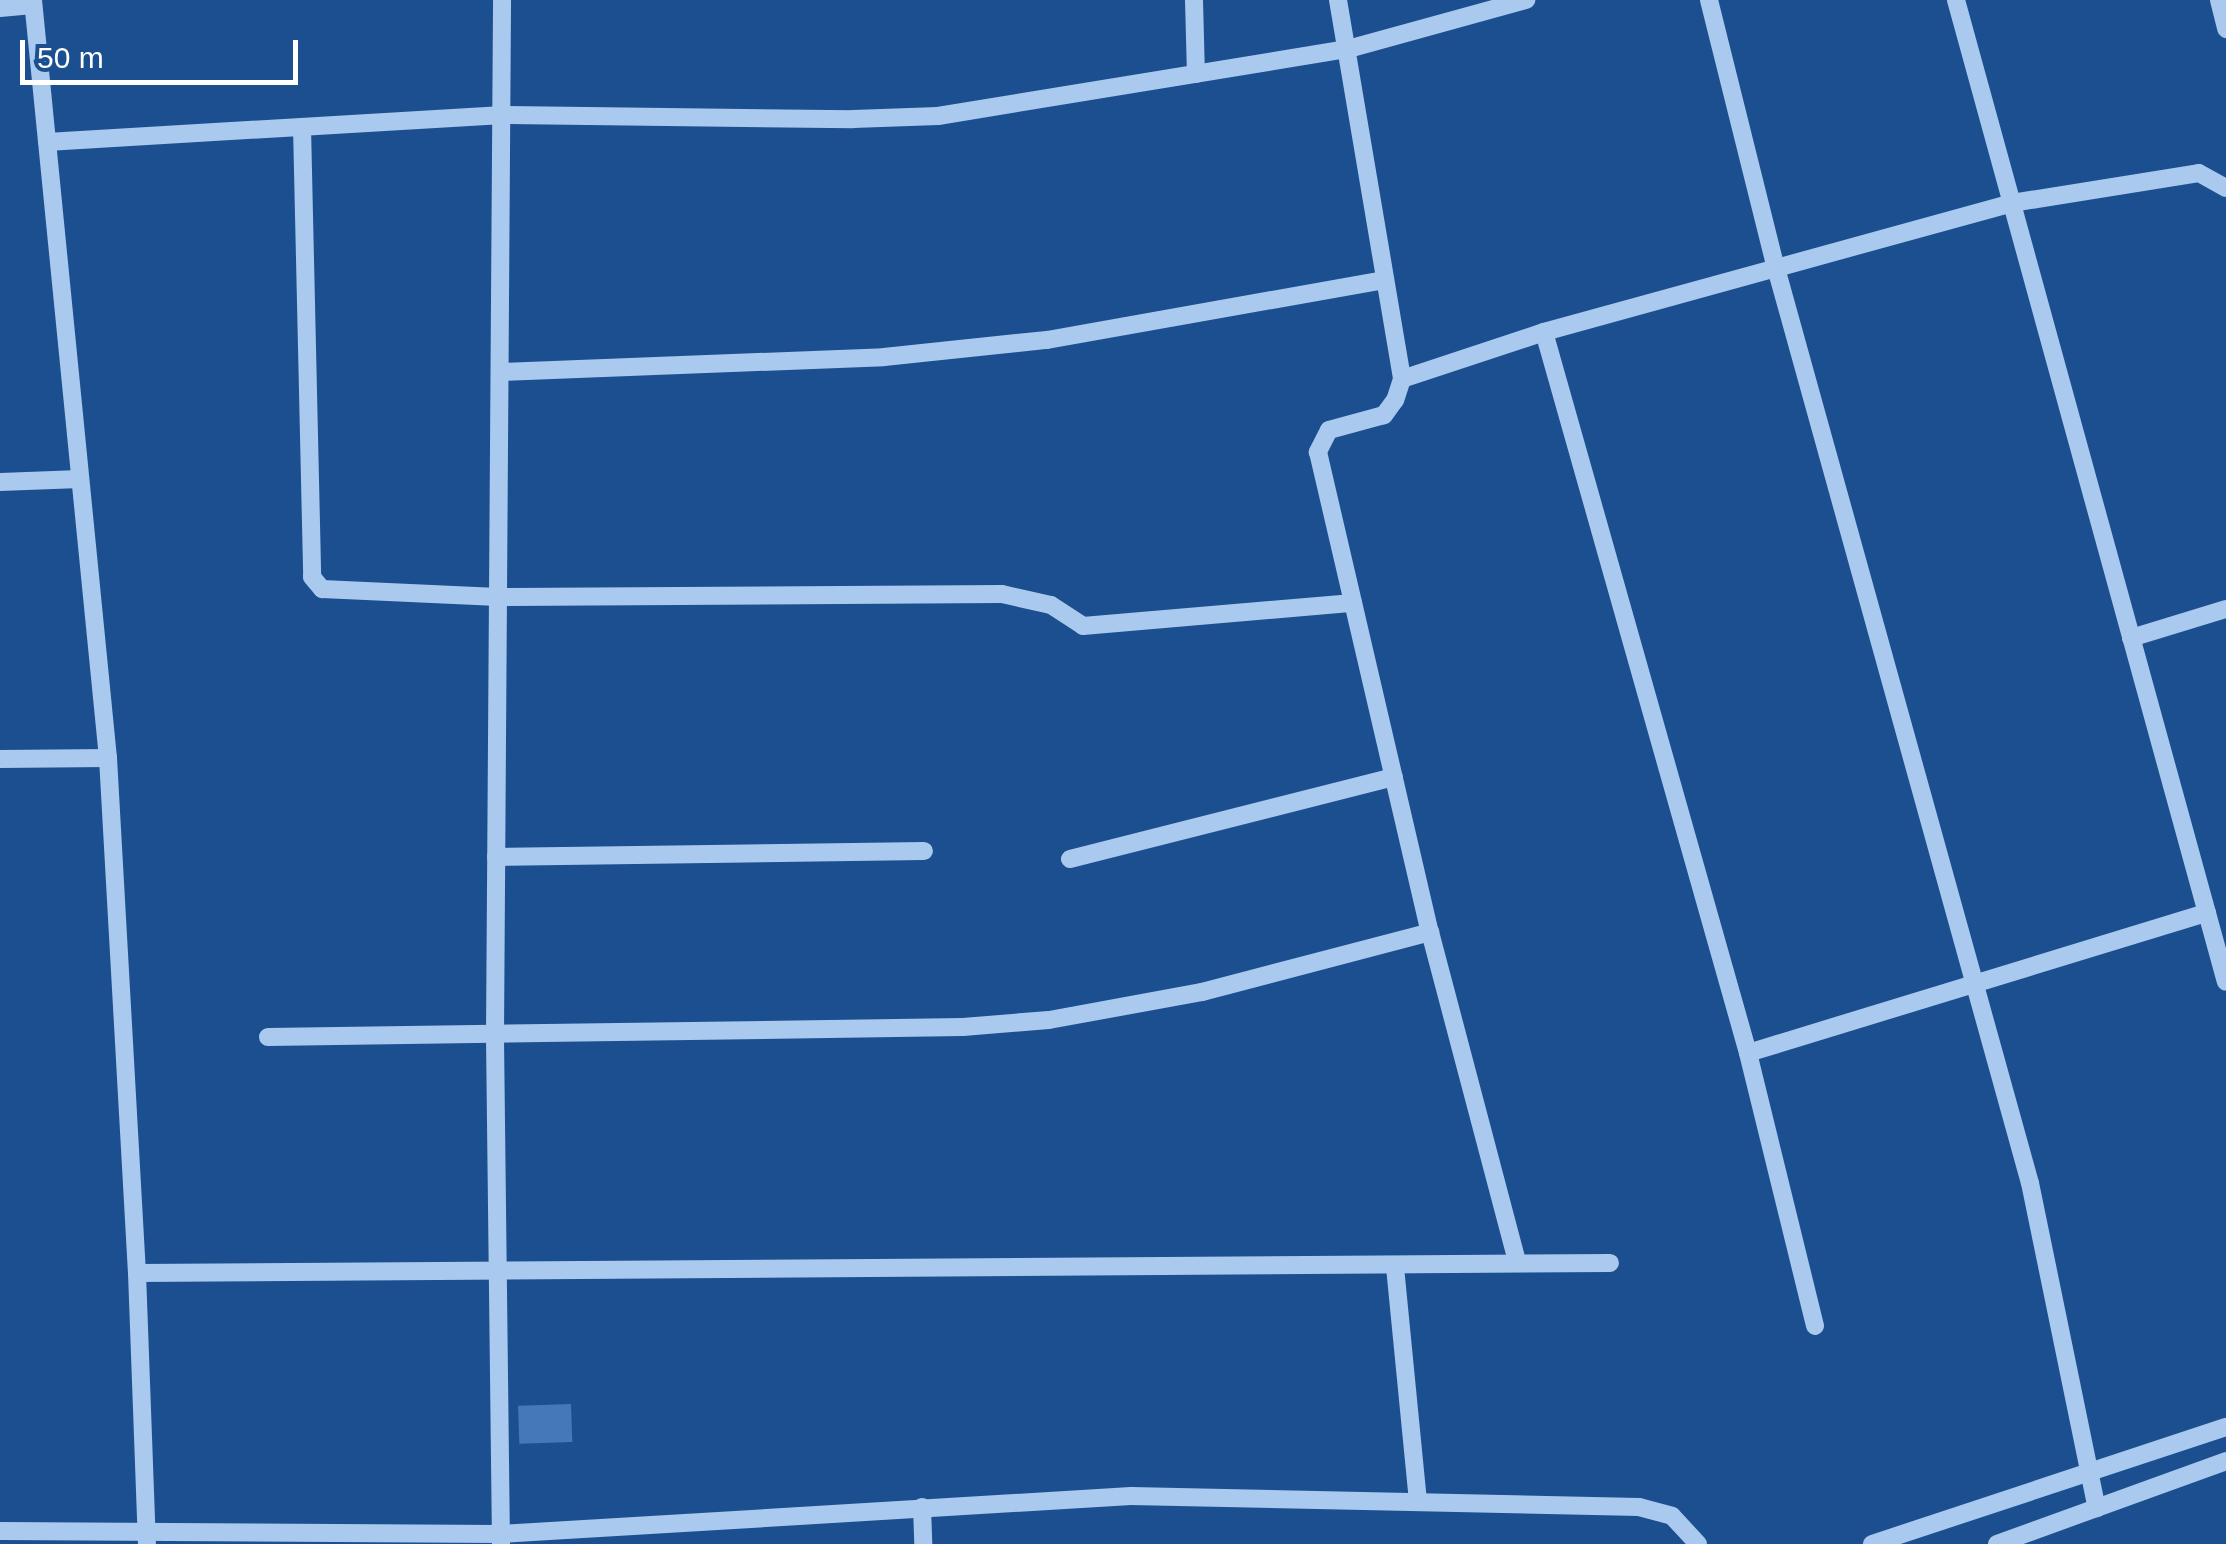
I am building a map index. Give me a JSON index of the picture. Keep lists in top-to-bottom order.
{
  "scale_bar": "50 m"
}
